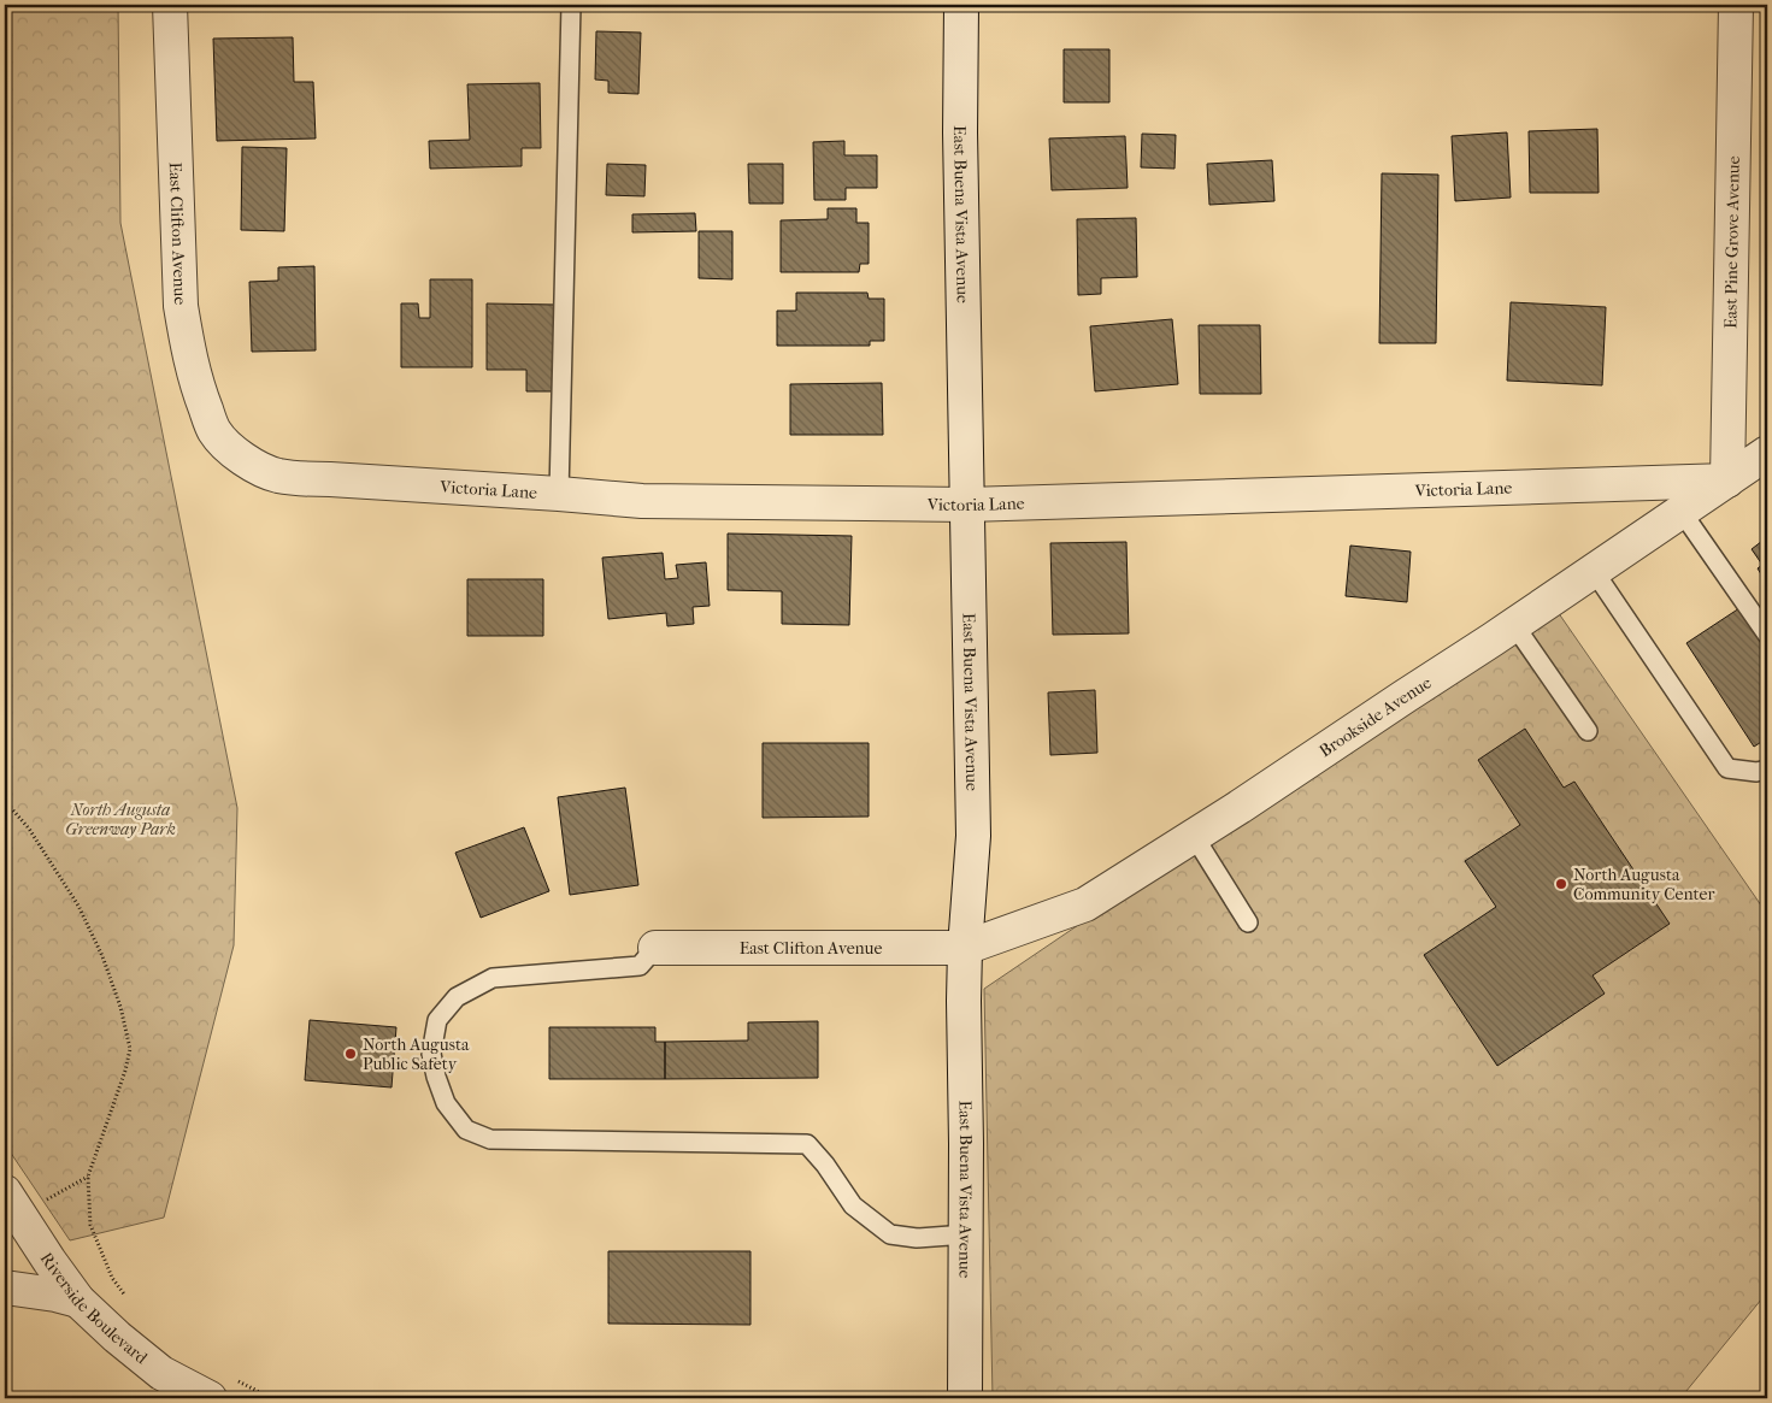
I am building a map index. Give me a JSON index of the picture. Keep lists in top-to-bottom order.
{
  "streets": {
    "street": [
      "East Buena Vista Avenue",
      "East Clifton Avenue",
      "East Pine Grove Avenue",
      "Victoria Lane",
      "Brookside Avenue",
      "Riverside Boulevard"
    ]
  },
  "crossings": [
    ["East Buena Vista Avenue", "East Clifton Avenue"],
    ["East Buena Vista Avenue", "Victoria Lane"],
    ["East Buena Vista Avenue", "Brookside Avenue"],
    ["East Clifton Avenue", "Victoria Lane"],
    ["East Clifton Avenue", "Brookside Avenue"],
    ["East Pine Grove Avenue", "Victoria Lane"],
    ["East Pine Grove Avenue", "Brookside Avenue"],
    ["Victoria Lane", "Brookside Avenue"]
  ],
  "parks": ["North Augusta Greenway Park"],
  "places": ["North Augusta Community Center", "North Augusta Public Safety"]
}
